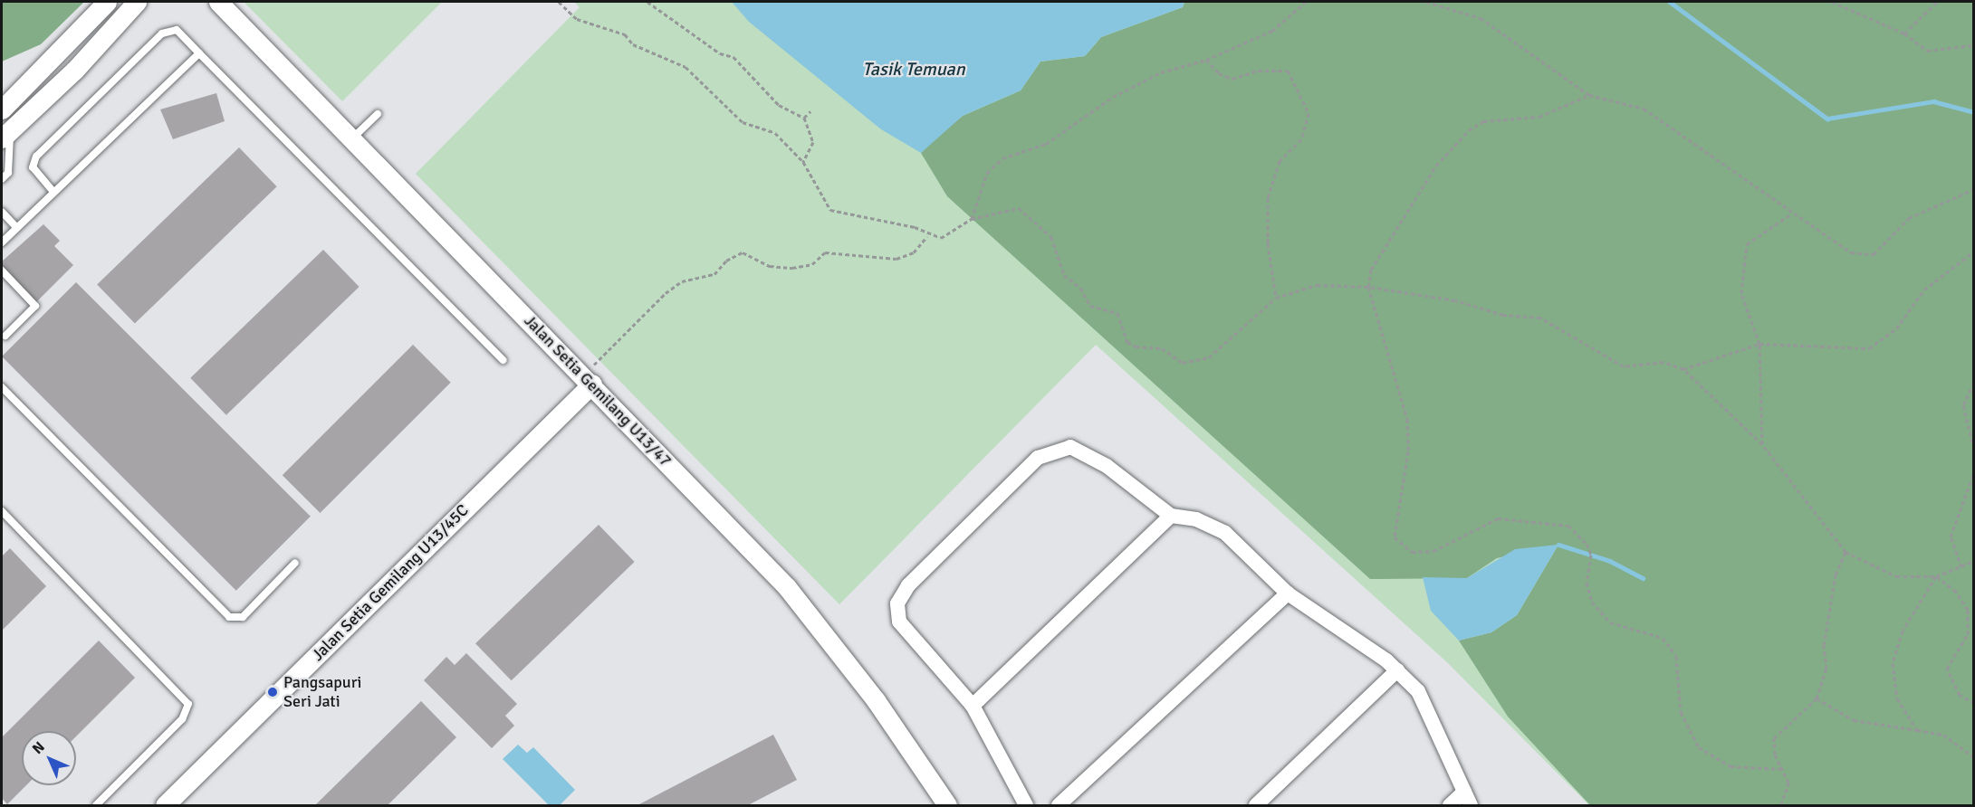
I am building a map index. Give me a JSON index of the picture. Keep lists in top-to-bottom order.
{
  "streets": {
    "street": ["Jalan Setia Gemilang U13/47", "Jalan Setia Gemilang U13/45C"]
  },
  "crossings": [
    ["Jalan Setia Gemilang U13/47", "Jalan Setia Gemilang U13/45C"]
  ],
  "water": ["Tasik Temuan"],
  "places": ["Pangsapuri Seri Jati"],
  "north": "top left"
}
